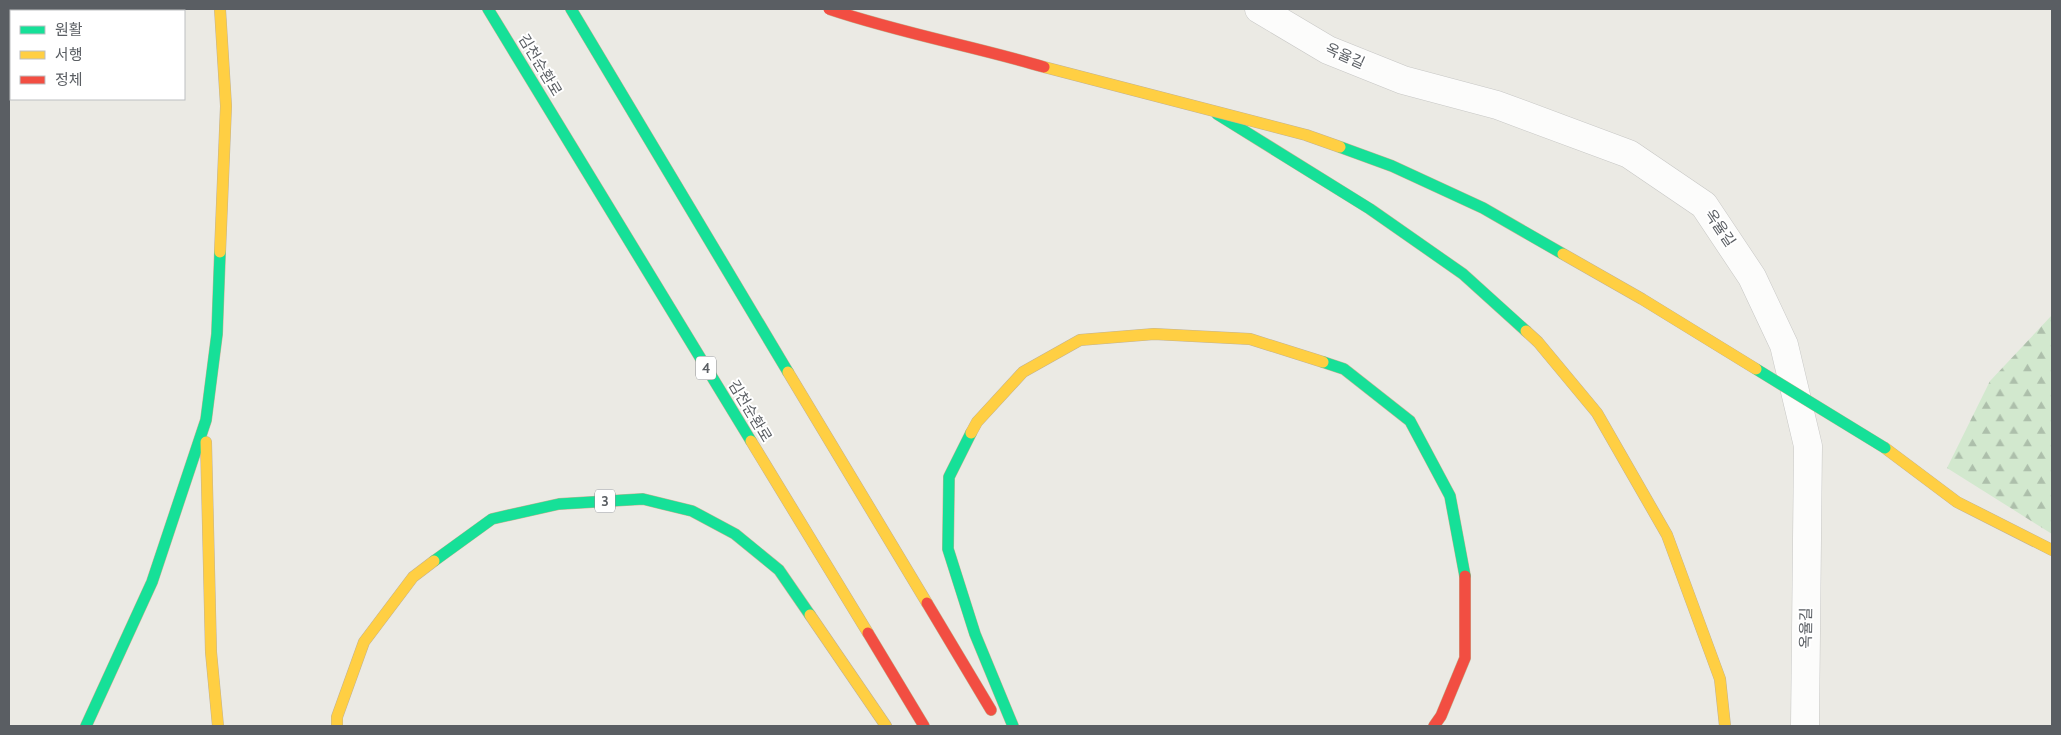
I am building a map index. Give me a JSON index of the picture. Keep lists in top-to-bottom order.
{
  "streets": {
    "highway": ["김천순환로", "4", "3"],
    "street": ["옥율길"]
  },
  "legend": ["원활", "서행", "정체"]
}
